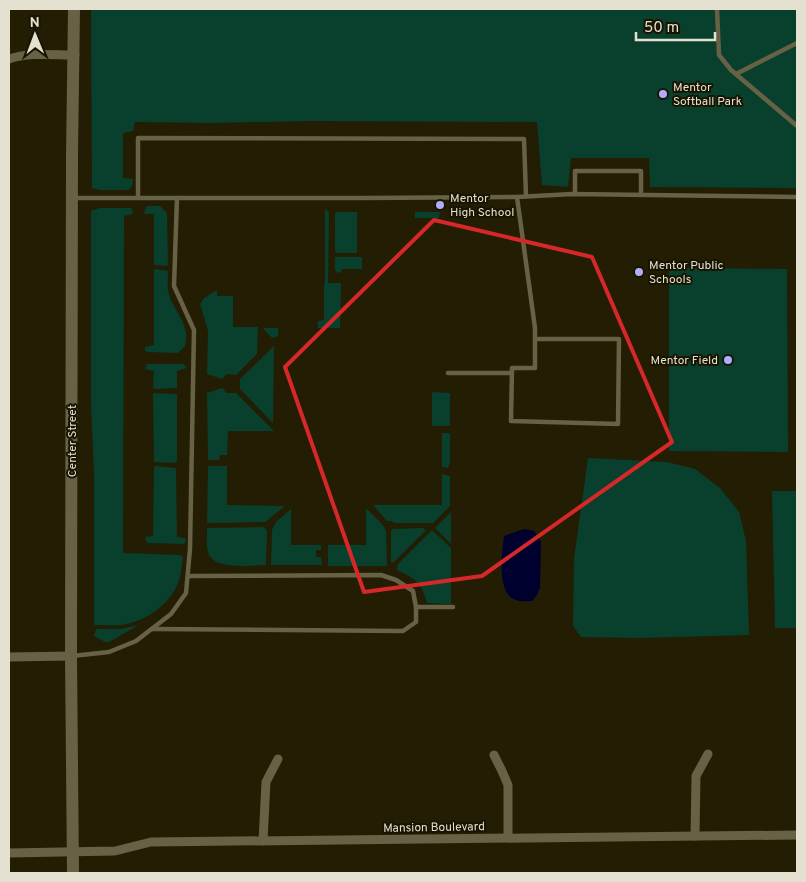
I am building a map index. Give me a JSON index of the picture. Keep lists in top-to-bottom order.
{
  "streets": {
    "main road": ["Center Street"],
    "street": ["Mansion Boulevard"]
  },
  "crossings": [
    ["Center Street", "Mansion Boulevard"]
  ],
  "places": [
    "Mentor Softball Park",
    "Mentor High School",
    "Mentor Public Schools",
    "Mentor Field"
  ],
  "scale_bar": "50 m",
  "north": "top"
}
